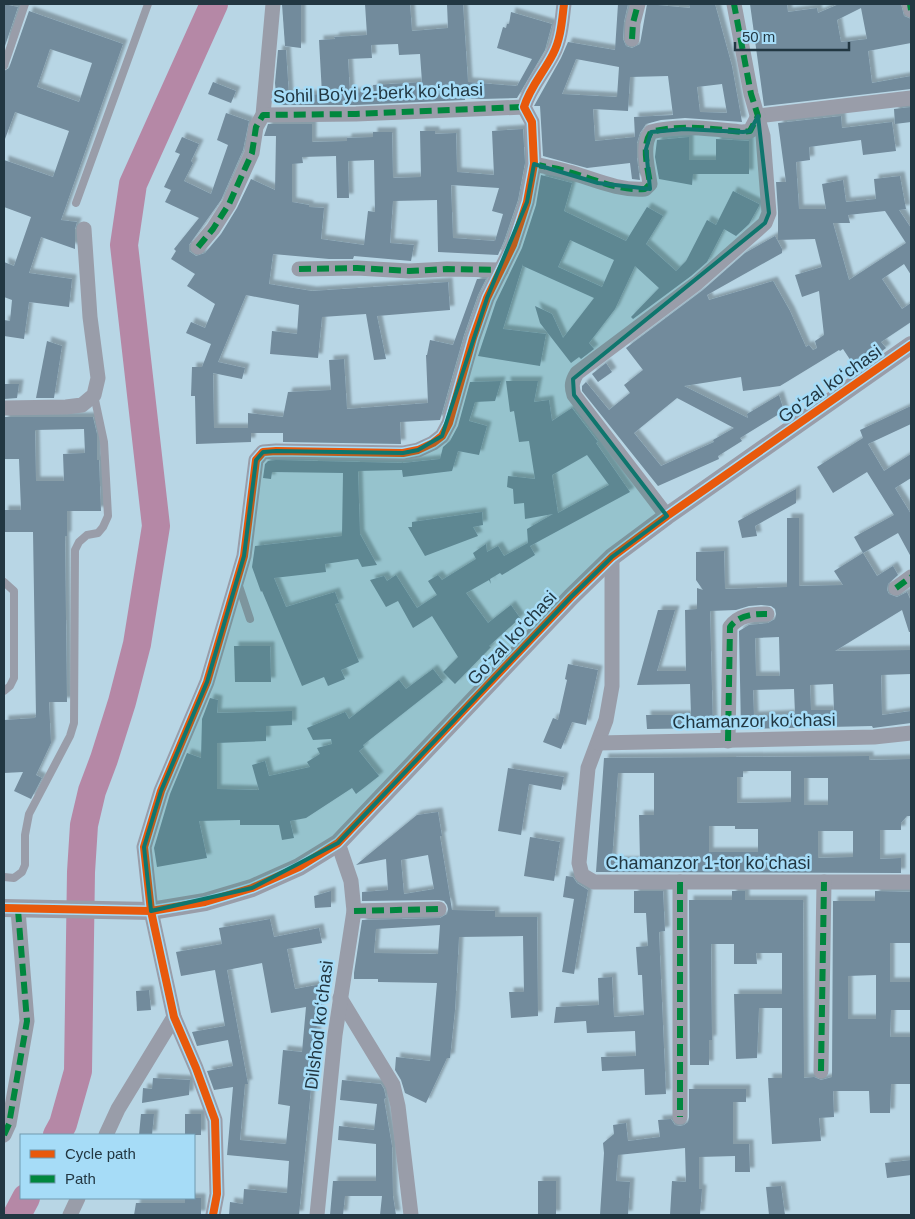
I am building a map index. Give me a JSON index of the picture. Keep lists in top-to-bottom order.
{
  "streets": {
    "street": [
      "Sohil Boʻyi 2-berk koʻchasi",
      "Goʻzal koʻchasi",
      "Chamanzor koʻchasi",
      "Chamanzor 1-tor koʻchasi",
      "Dilshod koʻchasi"
    ]
  },
  "crossings": [
    ["Goʻzal koʻchasi", "Dilshod koʻchasi"],
    ["Chamanzor koʻchasi", "Chamanzor 1-tor koʻchasi"]
  ],
  "legend": ["Cycle path", "Path"],
  "scale_bar": "50 m"
}
